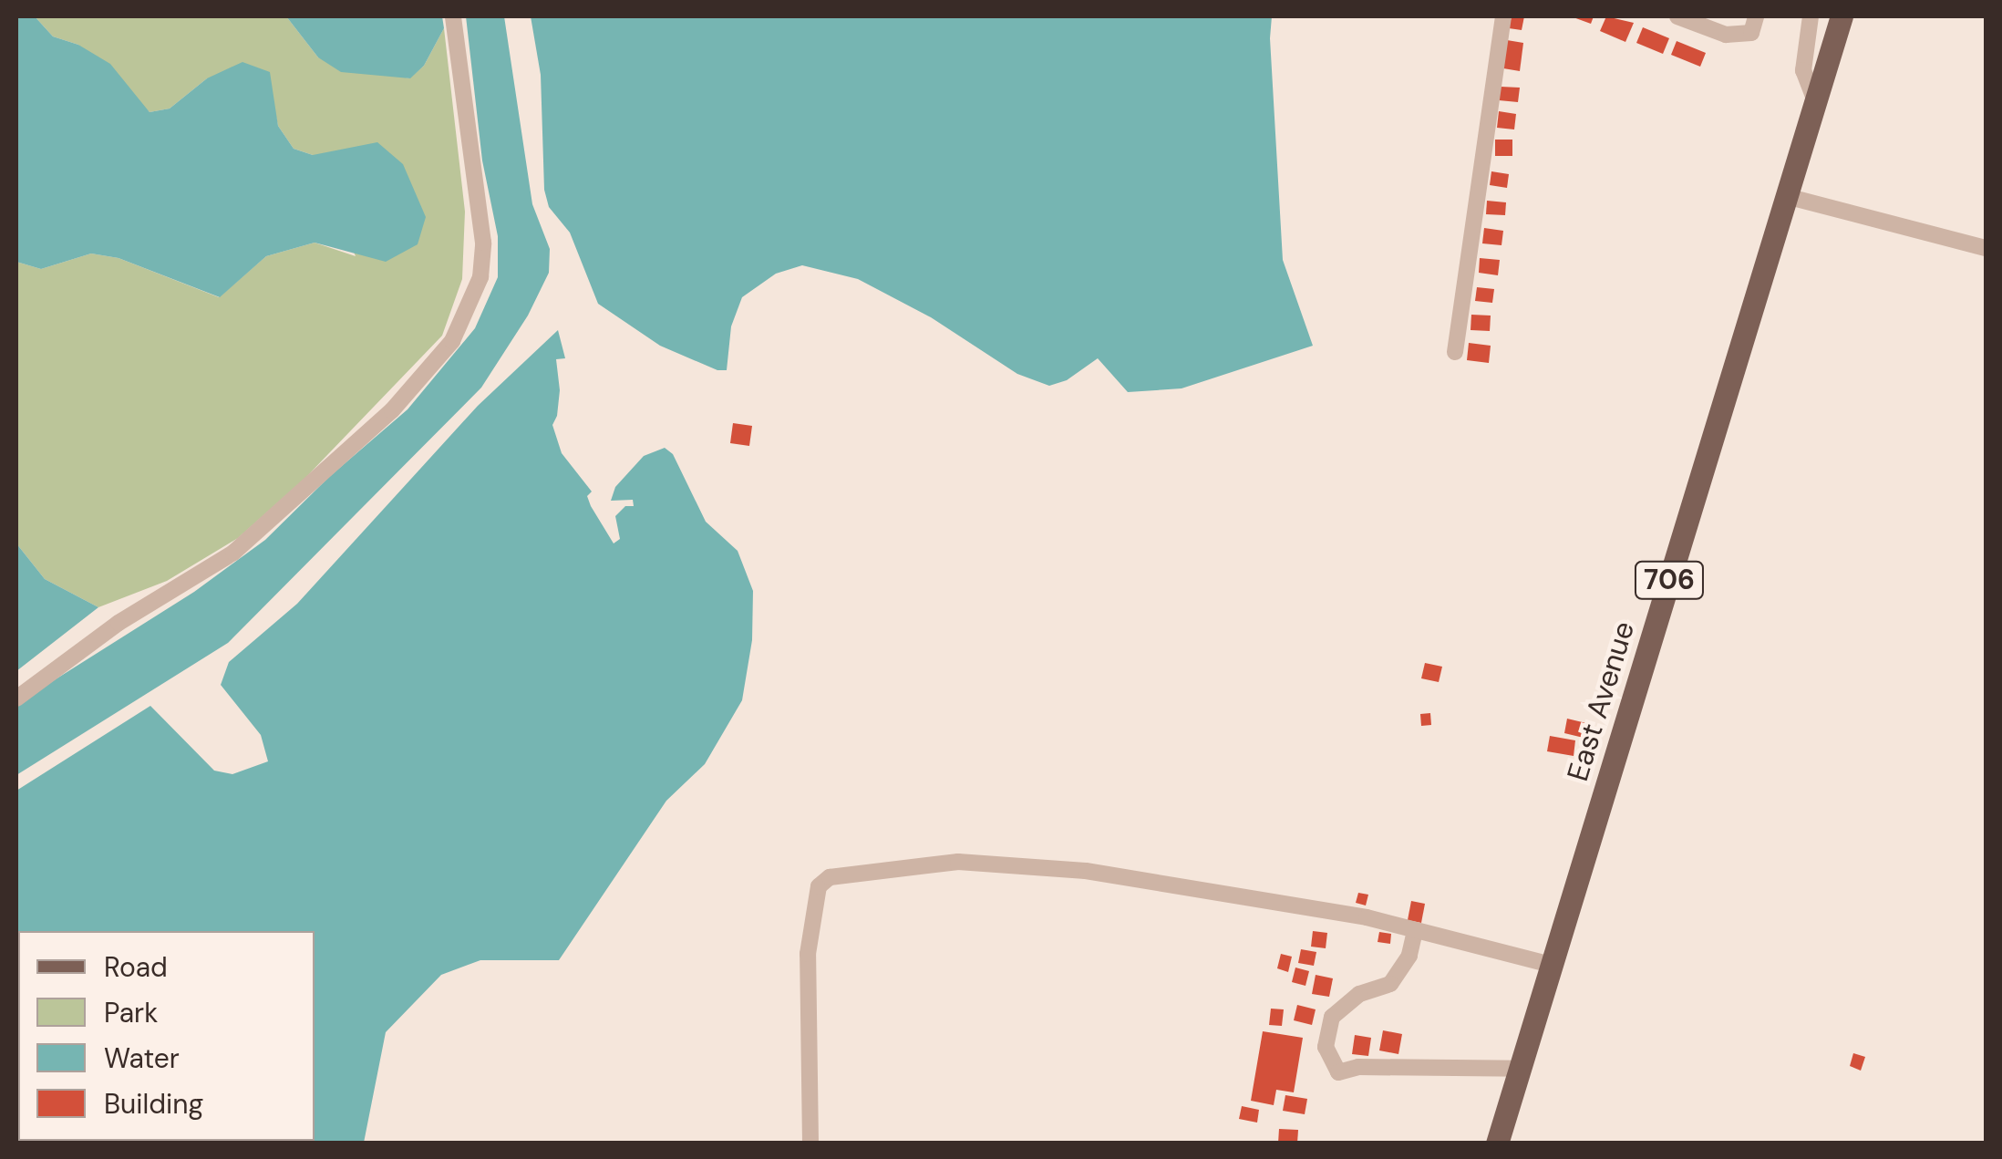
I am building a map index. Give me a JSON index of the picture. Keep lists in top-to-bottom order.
{
  "streets": {
    "main road": ["706", "East Avenue"]
  },
  "legend": [
    "Road",
    "Park",
    "Water",
    "Building"
  ]
}
